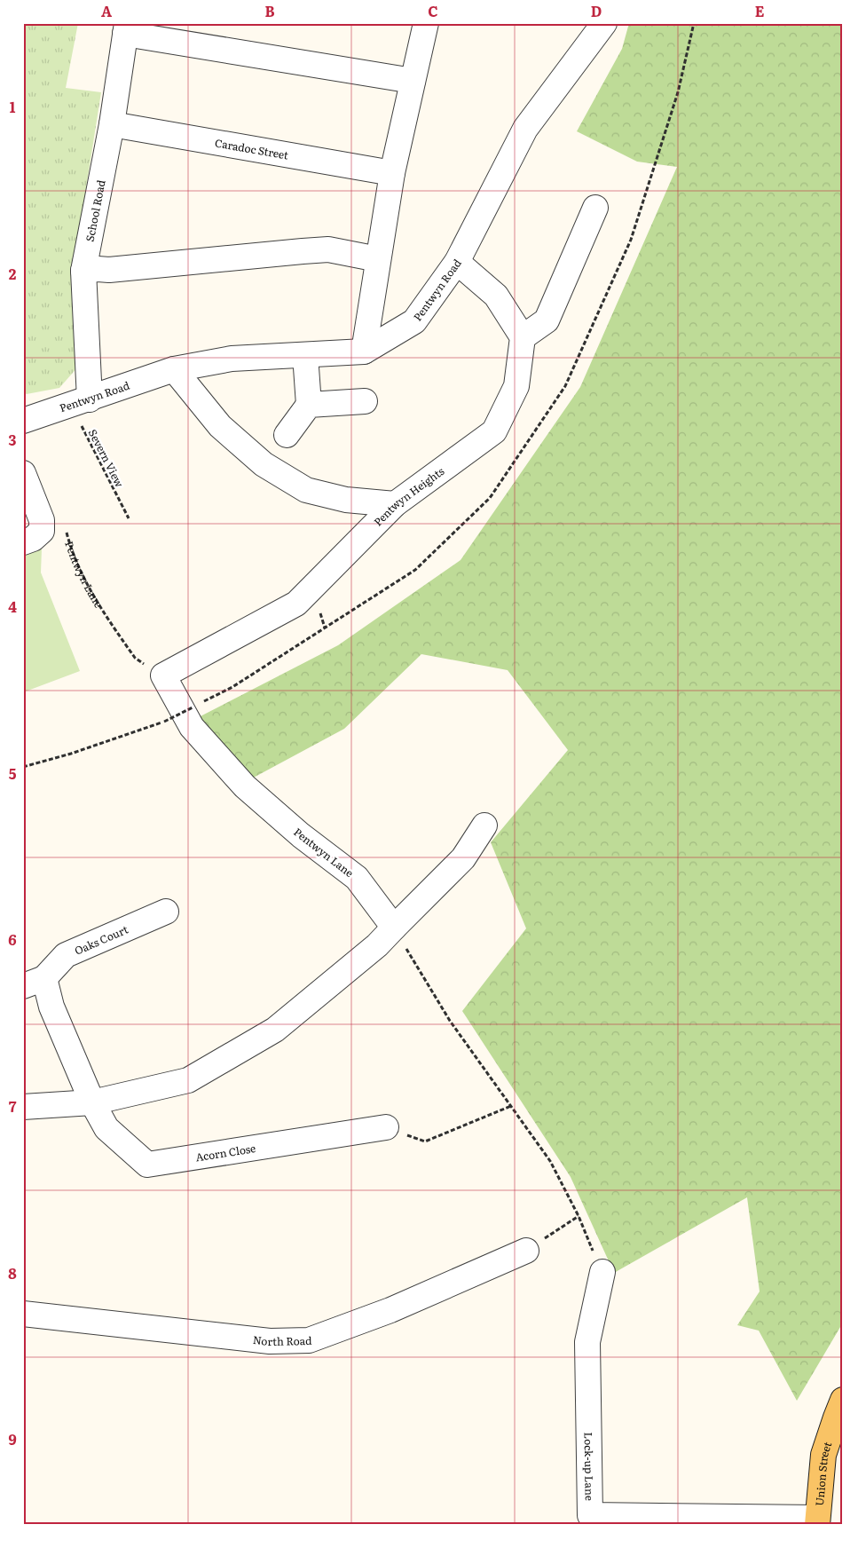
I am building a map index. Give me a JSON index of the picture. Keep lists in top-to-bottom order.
{
  "streets": {
    "main road": ["Union Street"],
    "street": [
      "Caradoc Street",
      "School Road",
      "Pentwyn Road",
      "Pentwyn Heights",
      "Pentwyn Lane",
      "Oaks Court",
      "Acorn Close",
      "North Road",
      "Lock-up Lane"
    ],
    "path": ["Severn View"]
  },
  "crossings": [
    ["Caradoc Street", "School Road"],
    ["School Road", "Pentwyn Road"],
    ["School Road", "Severn View"],
    ["Pentwyn Road", "Severn View"],
    ["Pentwyn Heights", "Pentwyn Lane"],
    ["Oaks Court", "Acorn Close"],
    ["Lock-up Lane", "Union Street"]
  ],
  "grid": {
    "columns": [
      "A",
      "B",
      "C",
      "D",
      "E"
    ],
    "rows": [
      "1",
      "2",
      "3",
      "4",
      "5",
      "6",
      "7",
      "8",
      "9"
    ]
  }
}
